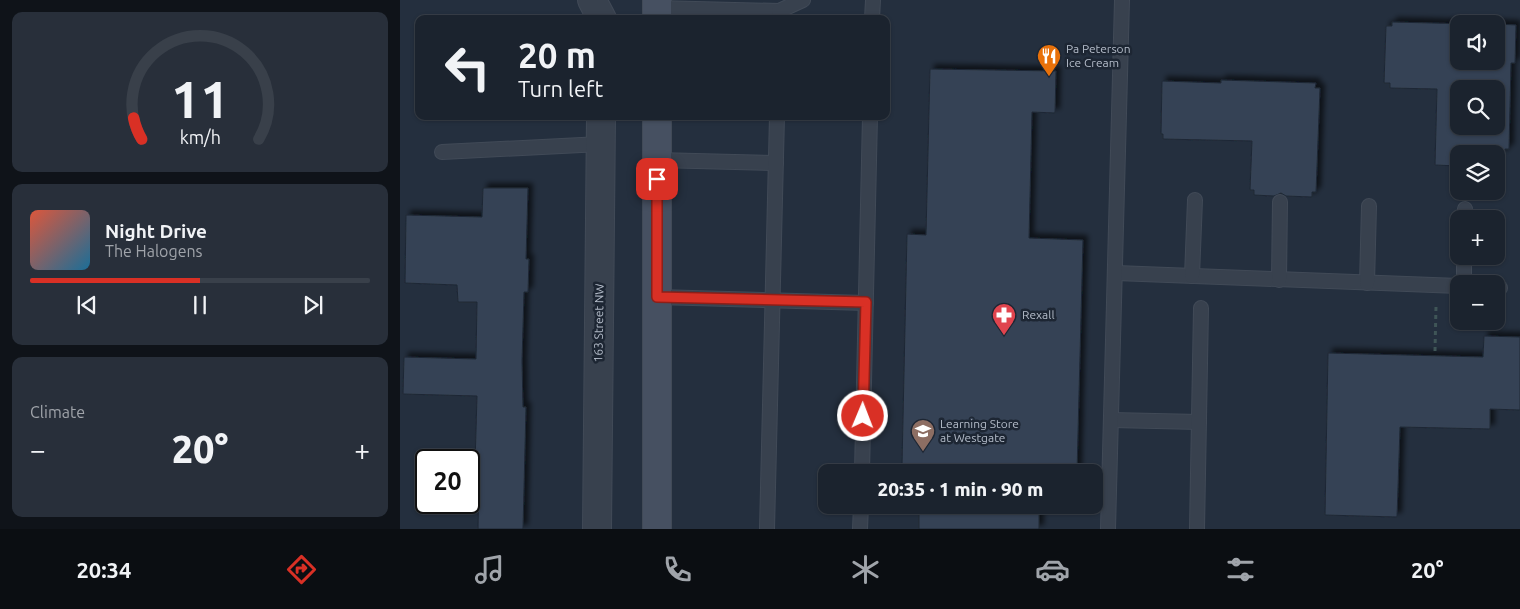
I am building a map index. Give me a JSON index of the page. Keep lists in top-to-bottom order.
{
  "streets": {
    "street": ["163 Street NW"]
  },
  "places": {
    "restaurant": ["Pa Peterson Ice Cream"],
    "pharmacy": ["Rexall"],
    "school or university": ["Learning Store at Westgate"]
  },
  "page": {
    "map_buttons": ["+", "−"],
    "turn": ["20 m", "Turn left"],
    "song": ["Night Drive", "The Halogens"],
    "tile": "Climate",
    "heat": ["−", "20°", "+"],
    "limit": "20",
    "trip": "20:35 · 1 min · 90 m",
    "tabs": ["20:34", "20°"],
    "gauge": ["11", "km/h"]
  }
}
